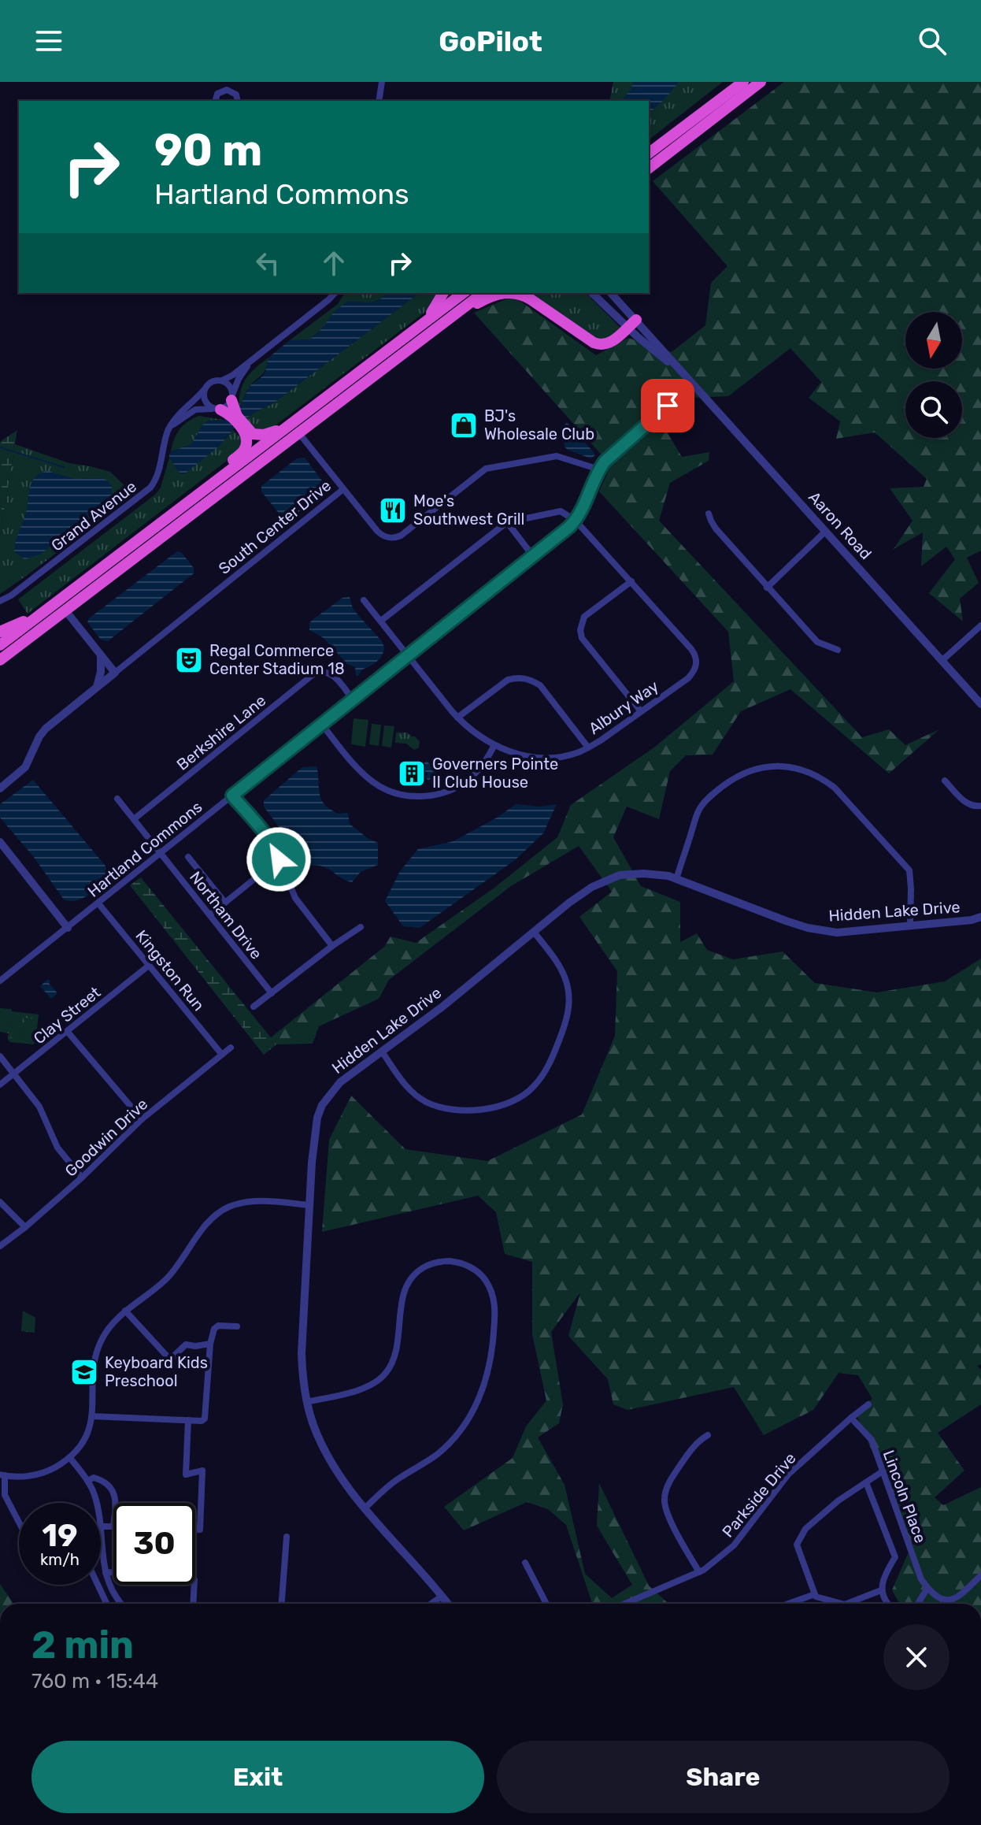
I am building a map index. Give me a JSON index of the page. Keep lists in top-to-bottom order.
{
  "streets": {
    "street": [
      "Grand Avenue",
      "Aaron Road",
      "South Center Drive",
      "Albury Way",
      "Berkshire Lane",
      "Hartland Commons",
      "Hidden Lake Drive",
      "Northam Drive",
      "Kingston Run",
      "Clay Street",
      "Goodwin Drive",
      "Parkside Drive",
      "Lincoln Place"
    ]
  },
  "crossings": [
    ["Aaron Road", "Hartland Commons"],
    ["South Center Drive", "Hartland Commons"],
    ["Albury Way", "Hartland Commons"],
    ["Berkshire Lane", "Hartland Commons"],
    ["Berkshire Lane", "Northam Drive"],
    ["Hartland Commons", "Northam Drive"],
    ["Hartland Commons", "Kingston Run"],
    ["Kingston Run", "Clay Street"],
    ["Kingston Run", "Goodwin Drive"],
    ["Parkside Drive", "Lincoln Place"]
  ],
  "places": {
    "shop": ["BJ's Wholesale Club"],
    "restaurant": ["Moe's Southwest Grill"],
    "theatre": ["Regal Commerce Center Stadium 18"],
    "building": ["Governers Pointe II Club House"],
    "school or university": ["Keyboard Kids Preschool"]
  },
  "north": "bottom",
  "page": {
    "header": "GoPilot",
    "turn": ["90 m", "Hartland Commons"],
    "speed": "19 km/h",
    "limit": "30",
    "heading": ["2 min", "760 m · 15:44"],
    "buttons": ["Exit", "Share"]
  }
}
